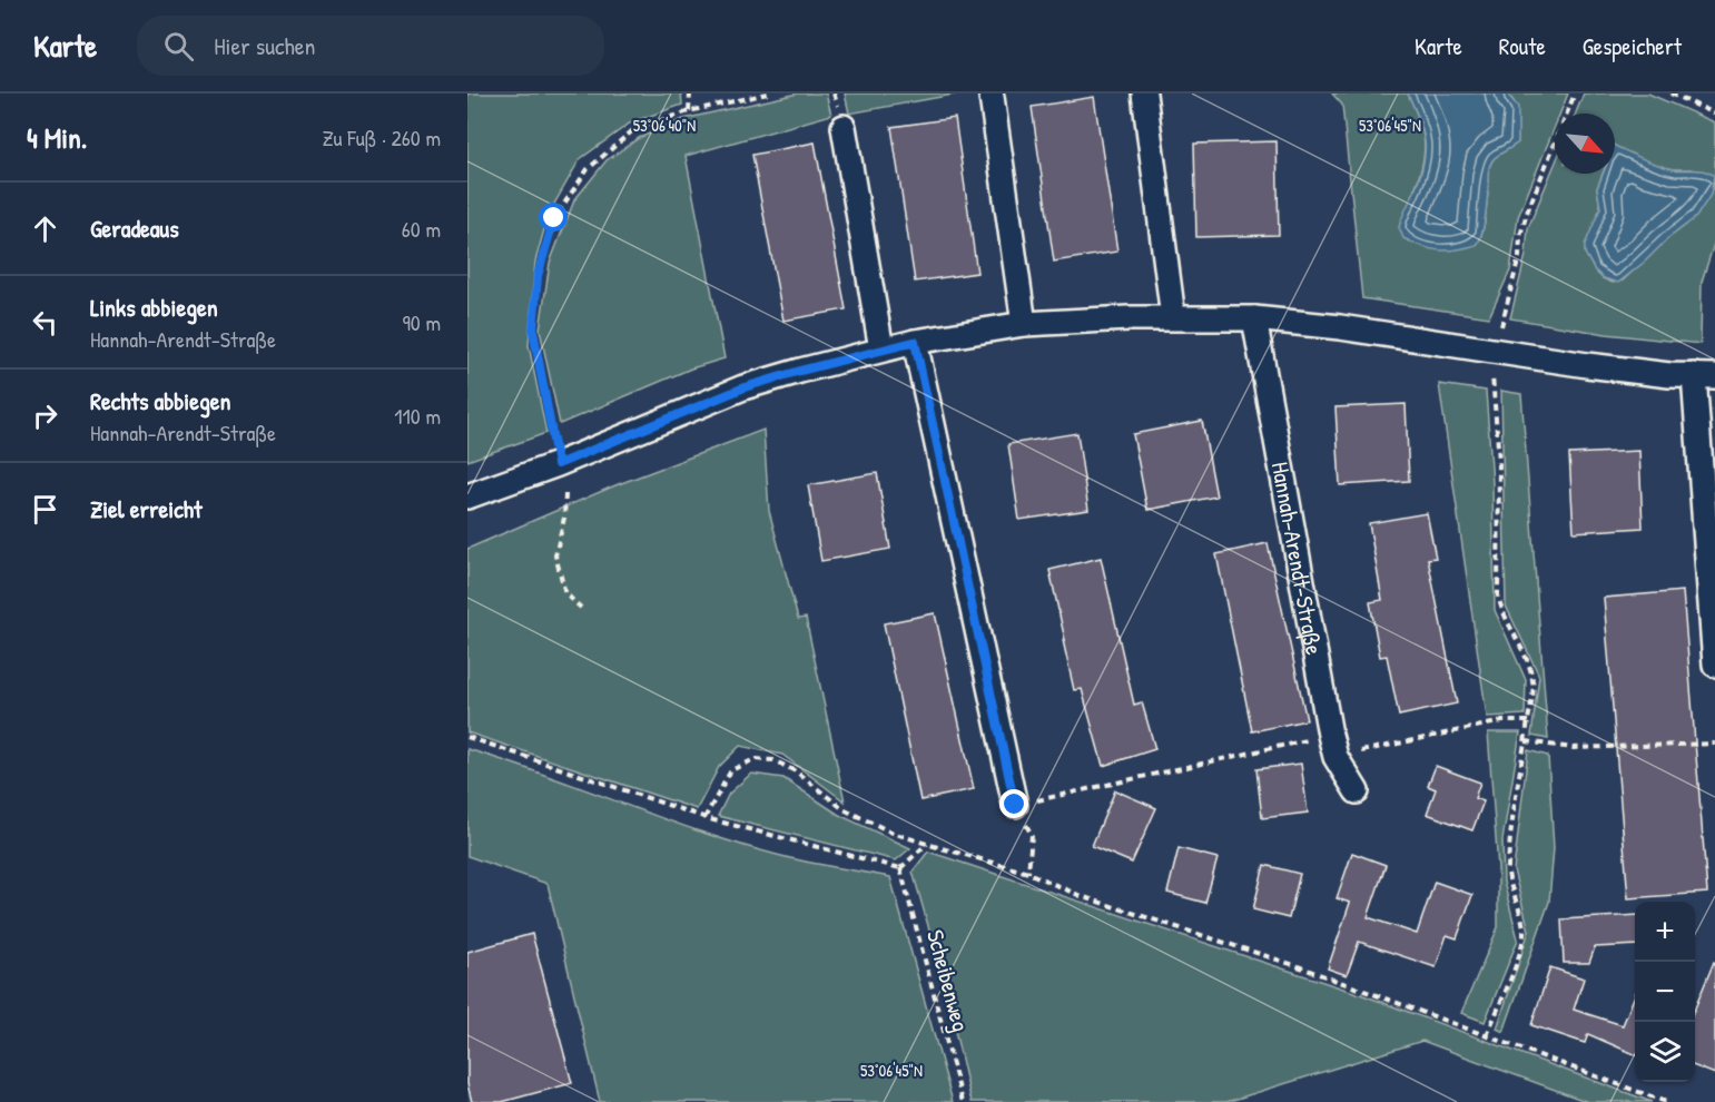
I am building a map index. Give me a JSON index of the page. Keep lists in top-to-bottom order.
{
  "streets": {
    "street": ["Hannah-Arendt-Straße"],
    "path": ["Scheibenweg"]
  },
  "north": "bottom right",
  "page": {
    "header": "Karte",
    "search": "Hier suchen",
    "nav": ["Karte", "Route", "Gespeichert"],
    "heading": ["4 Min.", "Zu Fuß · 260 m"],
    "list": [
      ["Geradeaus", "60 m"],
      ["Links abbiegen", "Hannah-Arendt-Straße", "90 m"],
      ["Rechts abbiegen", "Hannah-Arendt-Straße", "110 m"],
      "Ziel erreicht"
    ],
    "map_buttons": ["+", "−"]
  },
  "coordinates": ["53°06'40\"N", "53°06'45\"N"]
}
